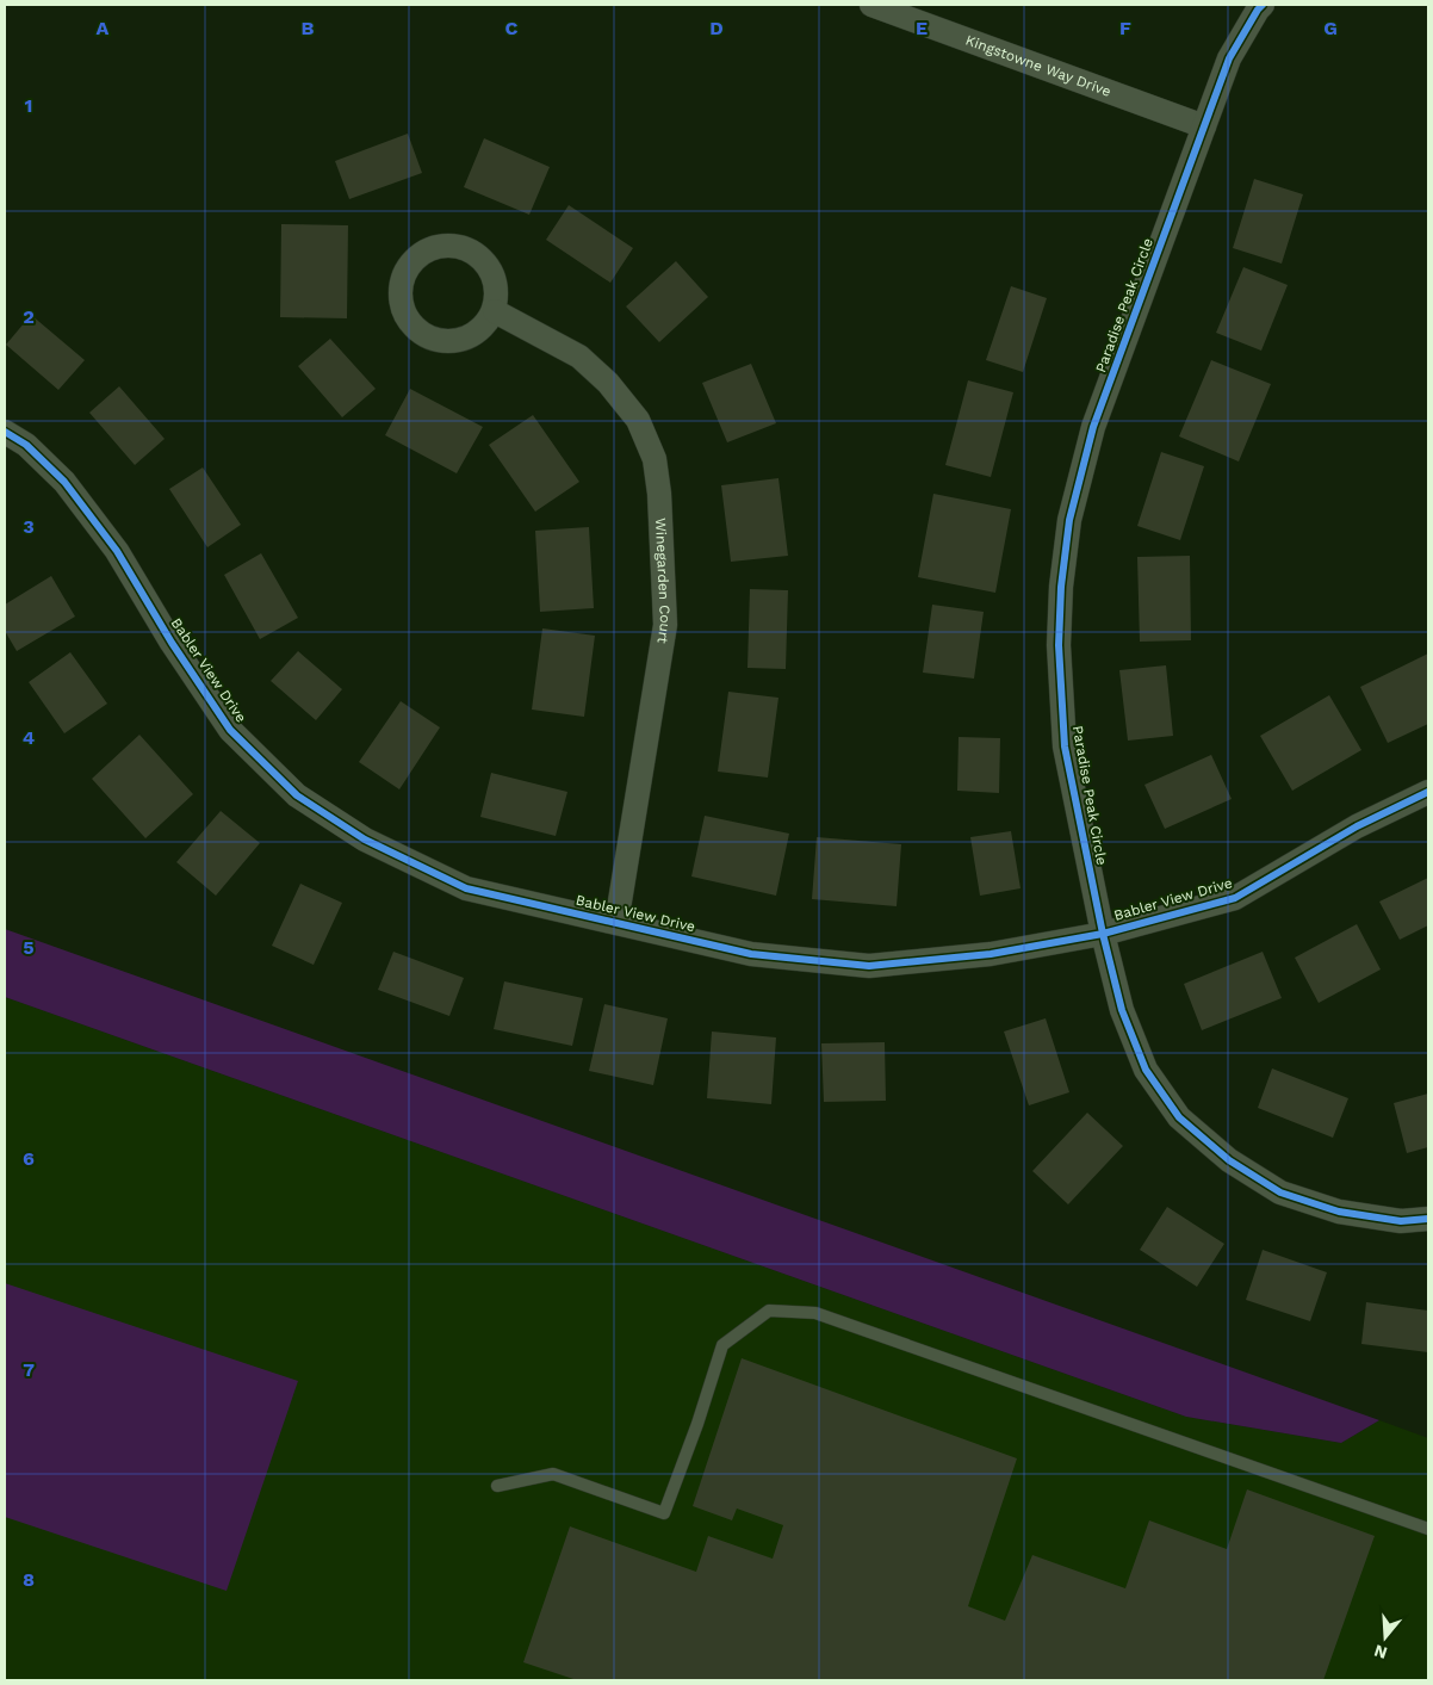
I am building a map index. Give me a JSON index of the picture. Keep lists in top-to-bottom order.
{
  "streets": {
    "street": [
      "Kingstowne Way Drive",
      "Paradise Peak Circle",
      "Winegarden Court",
      "Babler View Drive"
    ]
  },
  "crossings": [
    ["Kingstowne Way Drive", "Paradise Peak Circle"],
    ["Paradise Peak Circle", "Babler View Drive"],
    ["Winegarden Court", "Babler View Drive"]
  ],
  "north": "bottom",
  "grid": {
    "columns": [
      "A",
      "B",
      "C",
      "D",
      "E",
      "F",
      "G"
    ],
    "rows": [
      "1",
      "2",
      "3",
      "4",
      "5",
      "6",
      "7",
      "8"
    ]
  }
}
